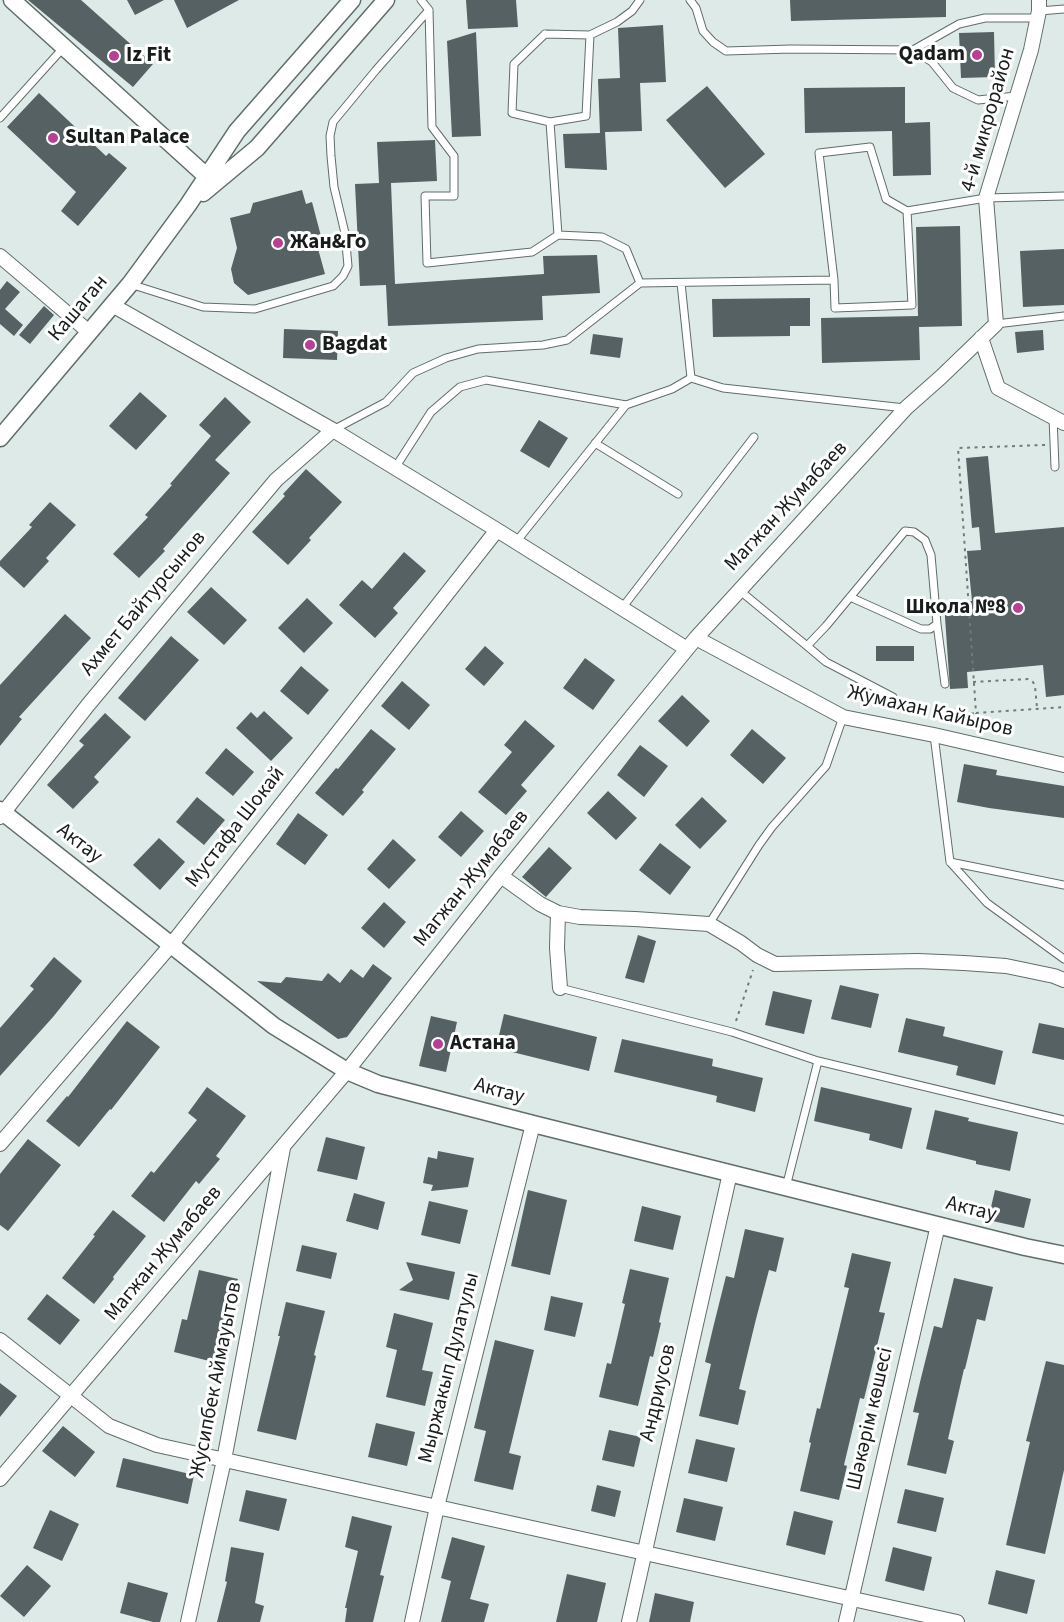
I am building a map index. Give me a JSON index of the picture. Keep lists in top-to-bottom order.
{
  "streets": {
    "street": [
      "4-й микрорайон",
      "Кашаган",
      "Магжан Жумабаев",
      "Ахмет Байтурсынов",
      "Жумахан Кайыров",
      "Мустафа Шокай",
      "Актау",
      "Мыржакып Дулатулы",
      "Жусипбек Аймауытов",
      "Андриусов",
      "Шәкәрім көшесі"
    ]
  },
  "crossings": [
    ["4-й микрорайон", "Магжан Жумабаев"],
    ["Кашаган", "Жумахан Кайыров"],
    ["Магжан Жумабаев", "Жумахан Кайыров"],
    ["Магжан Жумабаев", "Актау"],
    ["Магжан Жумабаев", "Жусипбек Аймауытов"],
    ["Ахмет Байтурсынов", "Жумахан Кайыров"],
    ["Ахмет Байтурсынов", "Актау"],
    ["Жумахан Кайыров", "Мустафа Шокай"],
    ["Мустафа Шокай", "Актау"],
    ["Актау", "Мыржакып Дулатулы"],
    ["Актау", "Андриусов"],
    ["Актау", "Шәкәрім көшесі"]
  ],
  "places": [
    "Qadam",
    "Iz Fit",
    "Sultan Palace",
    "Жан&Го",
    "Bagdat",
    "Школа №8",
    "Астана"
  ]
}
